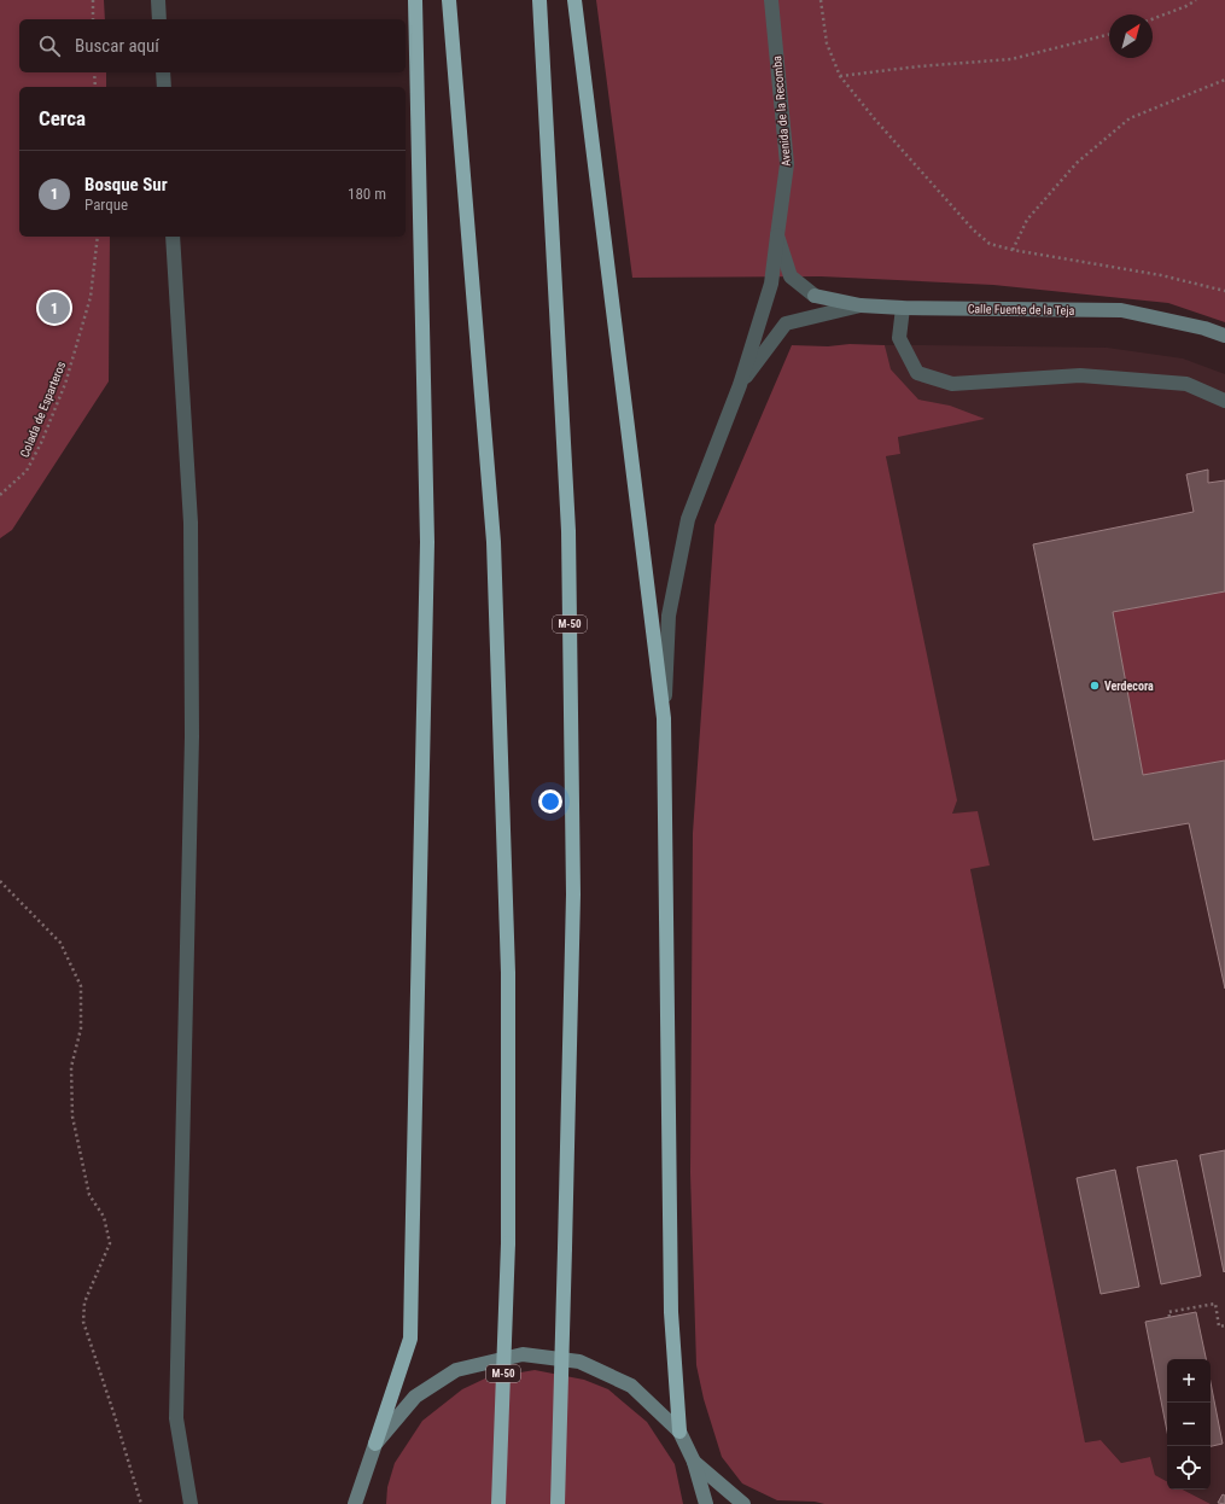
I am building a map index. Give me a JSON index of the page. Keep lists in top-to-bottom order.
{
  "streets": {
    "highway": ["M-50"],
    "street": ["Avenida de la Recomba", "Calle Fuente de la Teja"],
    "path": ["Colada de Esparteros"]
  },
  "crossings": [
    ["Avenida de la Recomba", "Calle Fuente de la Teja"]
  ],
  "places": ["Verdecora"],
  "north": "top right",
  "page": {
    "search": "Buscar aquí",
    "heading": "Cerca",
    "list": [
      {
        "mark": "1",
        "name": "Bosque Sur",
        "note": "Parque",
        "value": "180 m"
      }
    ],
    "pins": "1",
    "map_buttons": ["+", "−"]
  }
}
